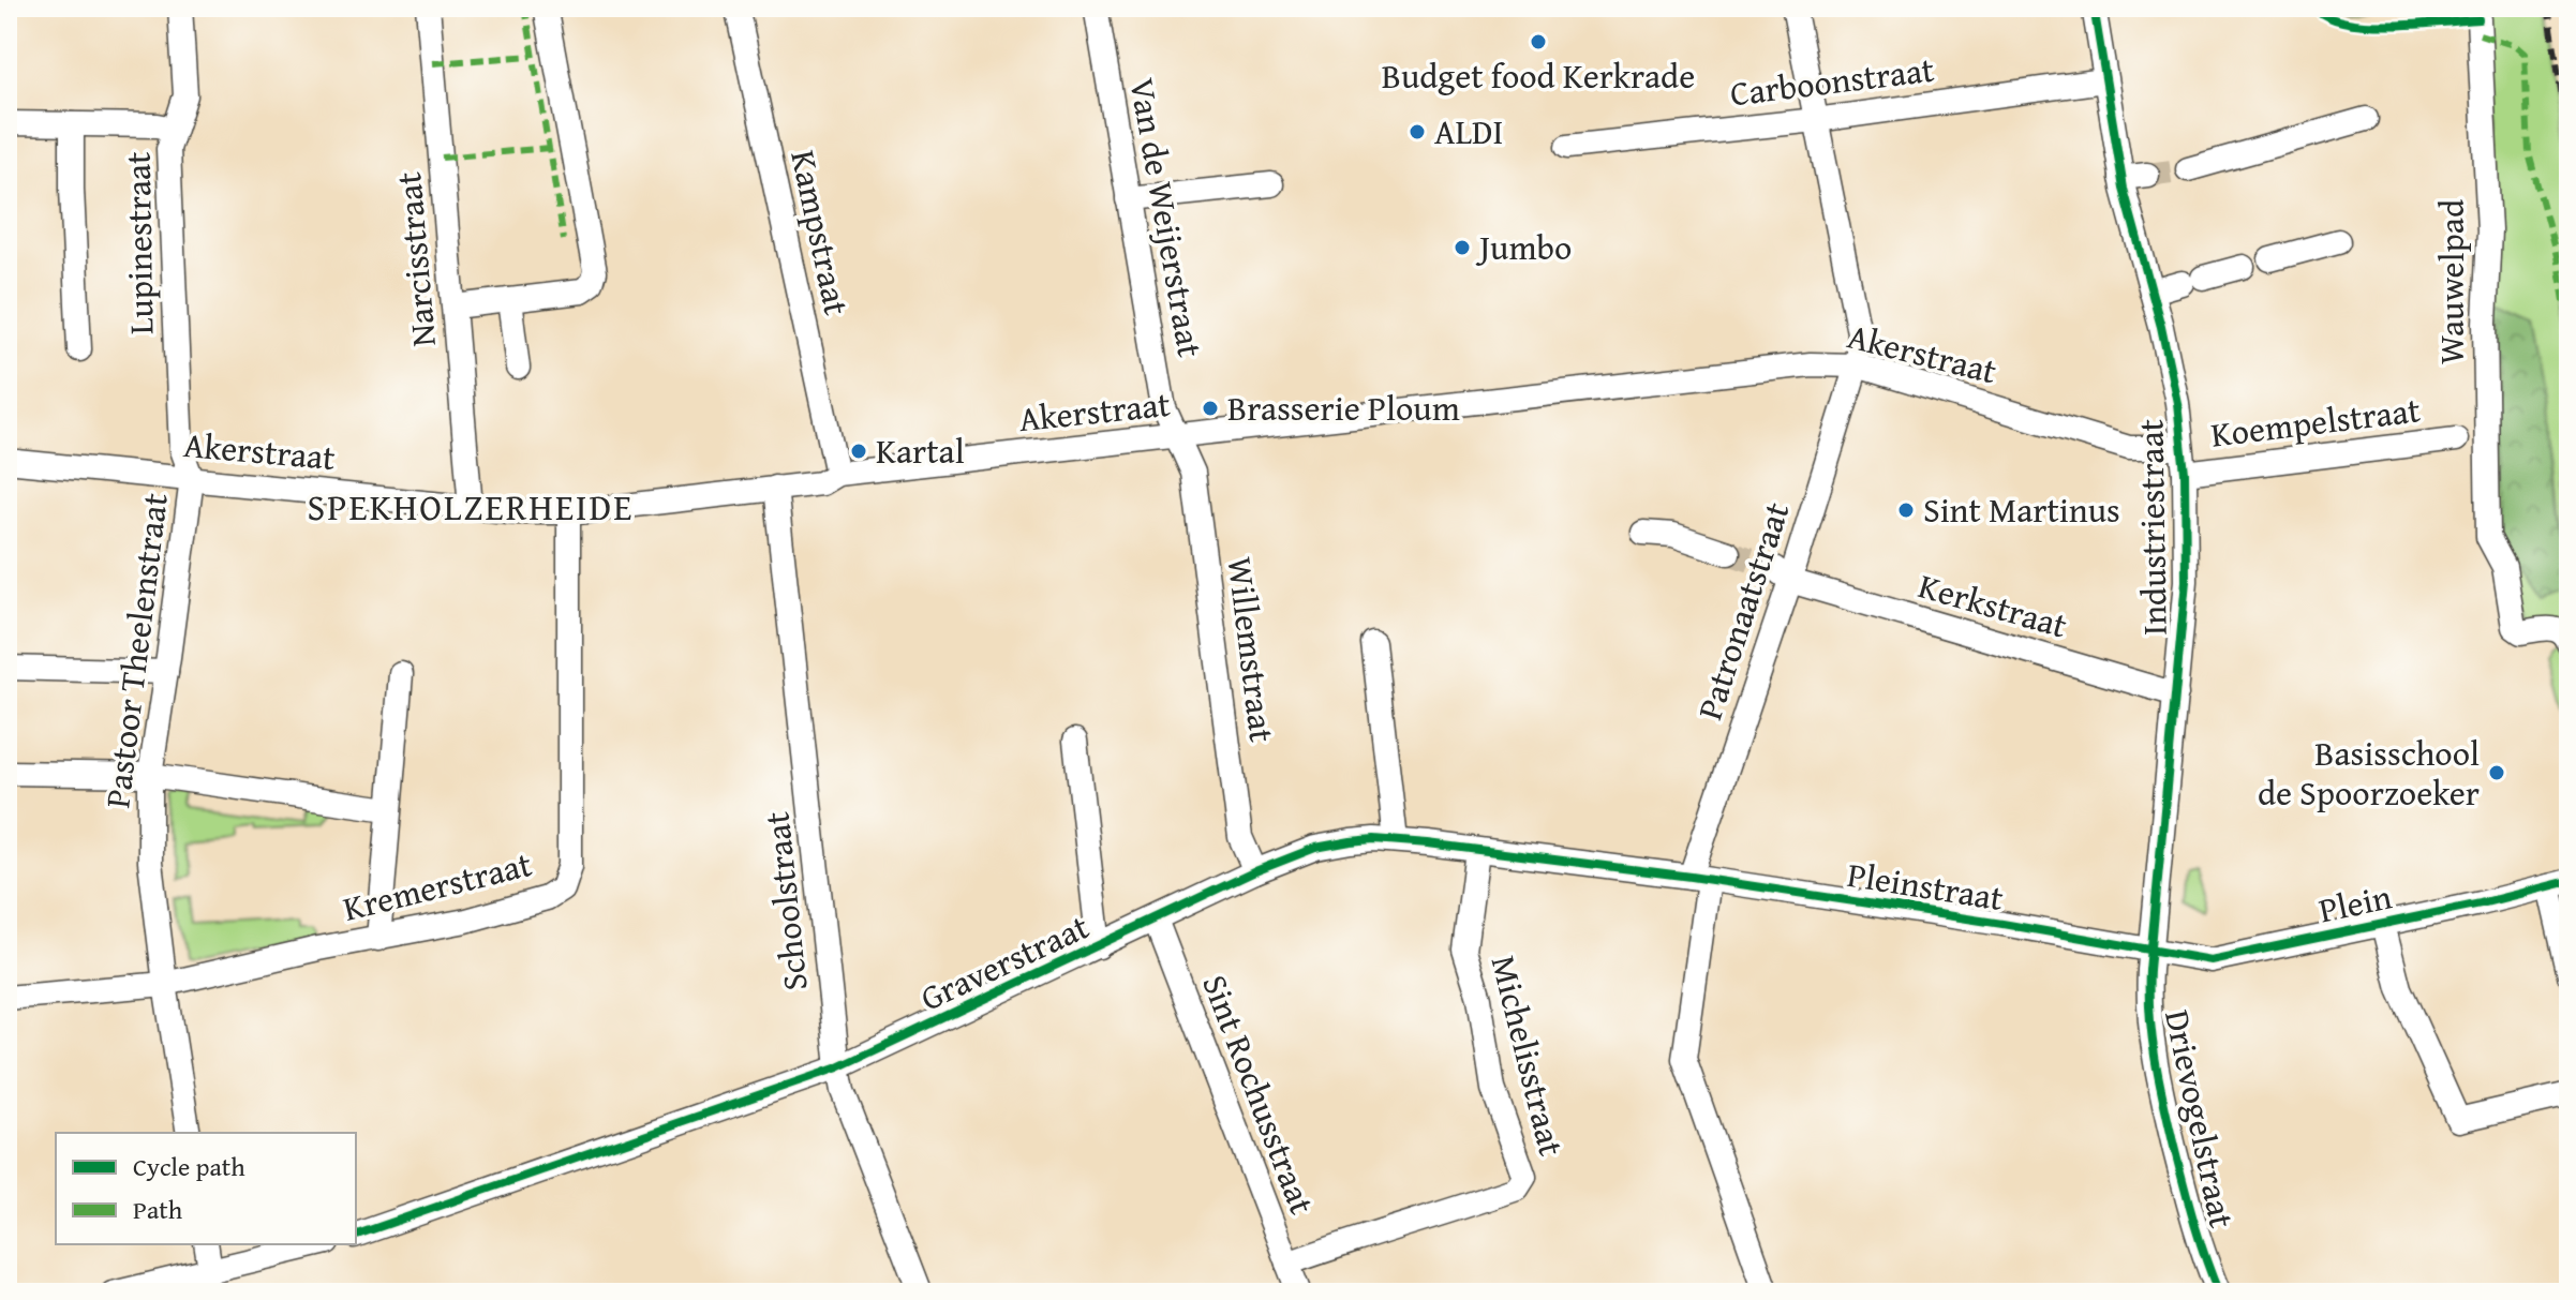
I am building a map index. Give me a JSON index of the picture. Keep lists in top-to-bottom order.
{
  "streets": {
    "street": [
      "Carboonstraat",
      "Van de Weijerstraat",
      "Kampstraat",
      "Lupinestraat",
      "Narcisstraat",
      "Wauwelpad",
      "Akerstraat",
      "Koempelstraat",
      "Industriestraat",
      "Kerkstraat",
      "Patronaatstraat",
      "Willemstraat",
      "Pastoor Theelenstraat",
      "Kremerstraat",
      "Pleinstraat",
      "Schoolstraat",
      "Plein",
      "Graverstraat",
      "Michelisstraat",
      "Sint Rochusstraat",
      "Drievogelstraat"
    ]
  },
  "crossings": [
    ["Carboonstraat", "Industriestraat"],
    ["Carboonstraat", "Patronaatstraat"],
    ["Van de Weijerstraat", "Akerstraat"],
    ["Van de Weijerstraat", "Willemstraat"],
    ["Kampstraat", "Akerstraat"],
    ["Lupinestraat", "Akerstraat"],
    ["Lupinestraat", "Pastoor Theelenstraat"],
    ["Narcisstraat", "Akerstraat"],
    ["Akerstraat", "Industriestraat"],
    ["Akerstraat", "Patronaatstraat"],
    ["Akerstraat", "Willemstraat"],
    ["Akerstraat", "Pastoor Theelenstraat"],
    ["Akerstraat", "Kremerstraat"],
    ["Akerstraat", "Schoolstraat"],
    ["Koempelstraat", "Industriestraat"],
    ["Industriestraat", "Kerkstraat"],
    ["Industriestraat", "Pleinstraat"],
    ["Industriestraat", "Plein"],
    ["Industriestraat", "Drievogelstraat"],
    ["Kerkstraat", "Patronaatstraat"],
    ["Patronaatstraat", "Pleinstraat"],
    ["Patronaatstraat", "Graverstraat"],
    ["Willemstraat", "Graverstraat"],
    ["Pastoor Theelenstraat", "Kremerstraat"],
    ["Pleinstraat", "Plein"],
    ["Pleinstraat", "Graverstraat"],
    ["Pleinstraat", "Drievogelstraat"],
    ["Schoolstraat", "Graverstraat"],
    ["Plein", "Drievogelstraat"],
    ["Graverstraat", "Michelisstraat"],
    ["Graverstraat", "Sint Rochusstraat"],
    ["Michelisstraat", "Sint Rochusstraat"]
  ],
  "districts": ["SPEKHOLZERHEIDE"],
  "places": [
    "Budget food Kerkrade",
    "ALDI",
    "Jumbo",
    "Brasserie Ploum",
    "Kartal",
    "Sint Martinus",
    "Basisschool de Spoorzoeker"
  ],
  "legend": ["Cycle path", "Path"]
}
